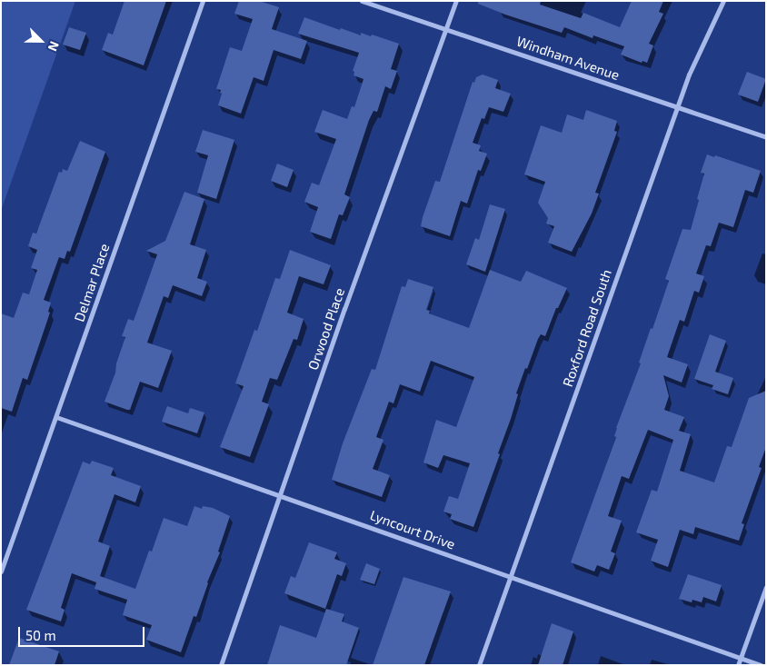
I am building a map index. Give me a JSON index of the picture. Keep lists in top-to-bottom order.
{
  "streets": {
    "street": [
      "Windham Avenue",
      "Delmar Place",
      "Roxford Road South",
      "Orwood Place",
      "Lyncourt Drive"
    ]
  },
  "crossings": [
    ["Windham Avenue", "Roxford Road South"],
    ["Windham Avenue", "Orwood Place"],
    ["Delmar Place", "Lyncourt Drive"],
    ["Roxford Road South", "Lyncourt Drive"],
    ["Orwood Place", "Lyncourt Drive"]
  ],
  "scale_bar": "50 m",
  "north": "bottom right"
}
